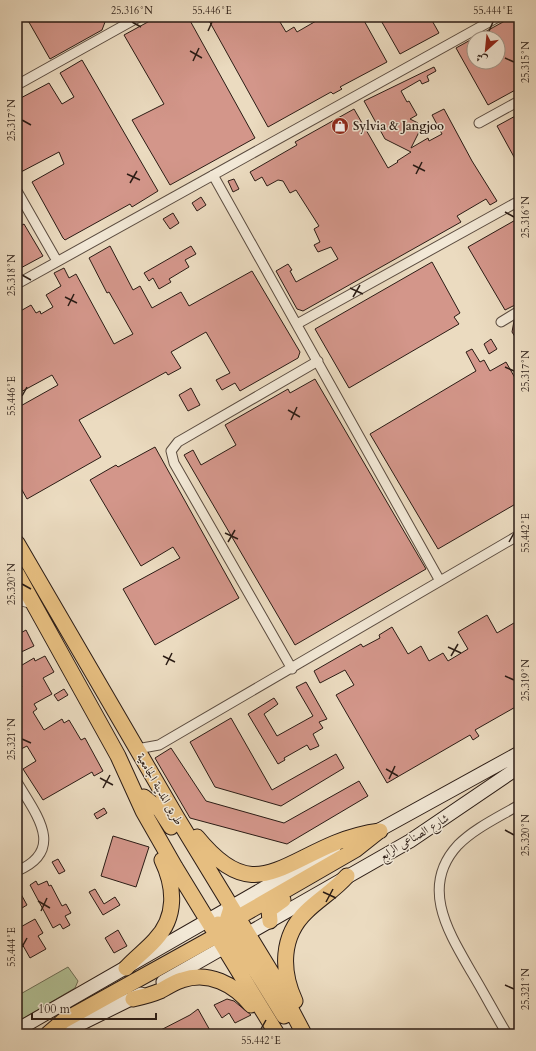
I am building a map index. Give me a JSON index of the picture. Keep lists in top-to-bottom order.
{
  "streets": {
    "main road": ["طريق المدينة الجامعية", "شارع الصناعي الرابع"]
  },
  "crossings": [
    ["طريق المدينة الجامعية", "شارع الصناعي الرابع"]
  ],
  "places": {
    "shop": ["Sylvia & Jangjoo"]
  },
  "scale_bar": "100 m",
  "north": "bottom left",
  "coordinates": [
    "25.316°N",
    "55.446°E",
    "55.444°E",
    "25.315°N",
    "25.317°N",
    "25.318°N",
    "55.442°E",
    "25.320°N",
    "25.319°N",
    "25.321°N"
  ]
}
